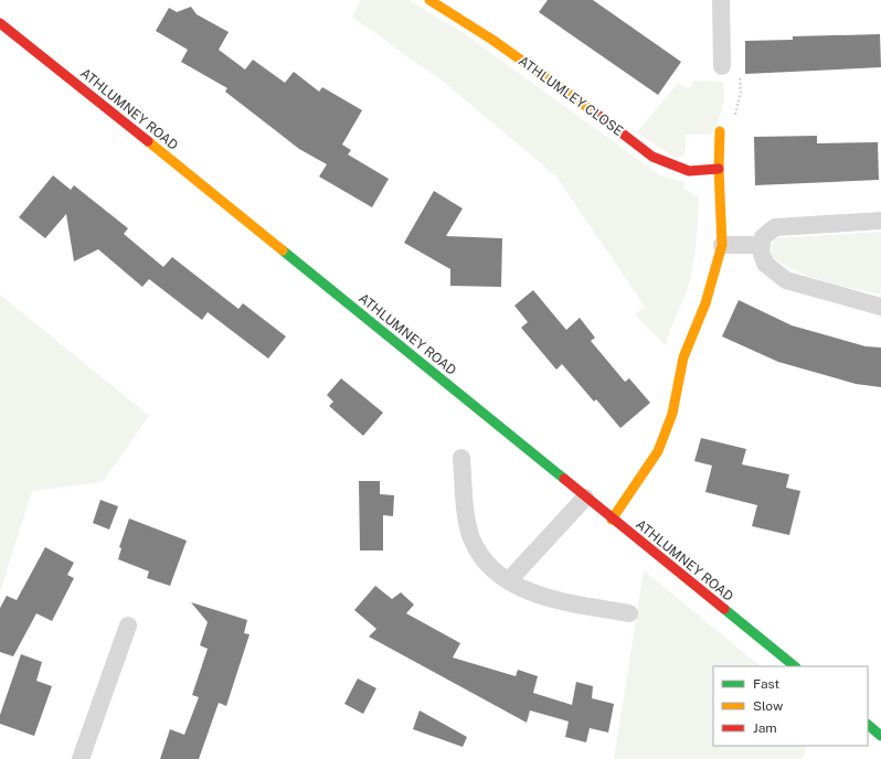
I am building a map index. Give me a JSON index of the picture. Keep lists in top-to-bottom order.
{
  "streets": {
    "main road": ["ATHLUMLEY CLOSE", "ATHLUMNEY ROAD"]
  },
  "legend": ["Fast", "Slow", "Jam"]
}
